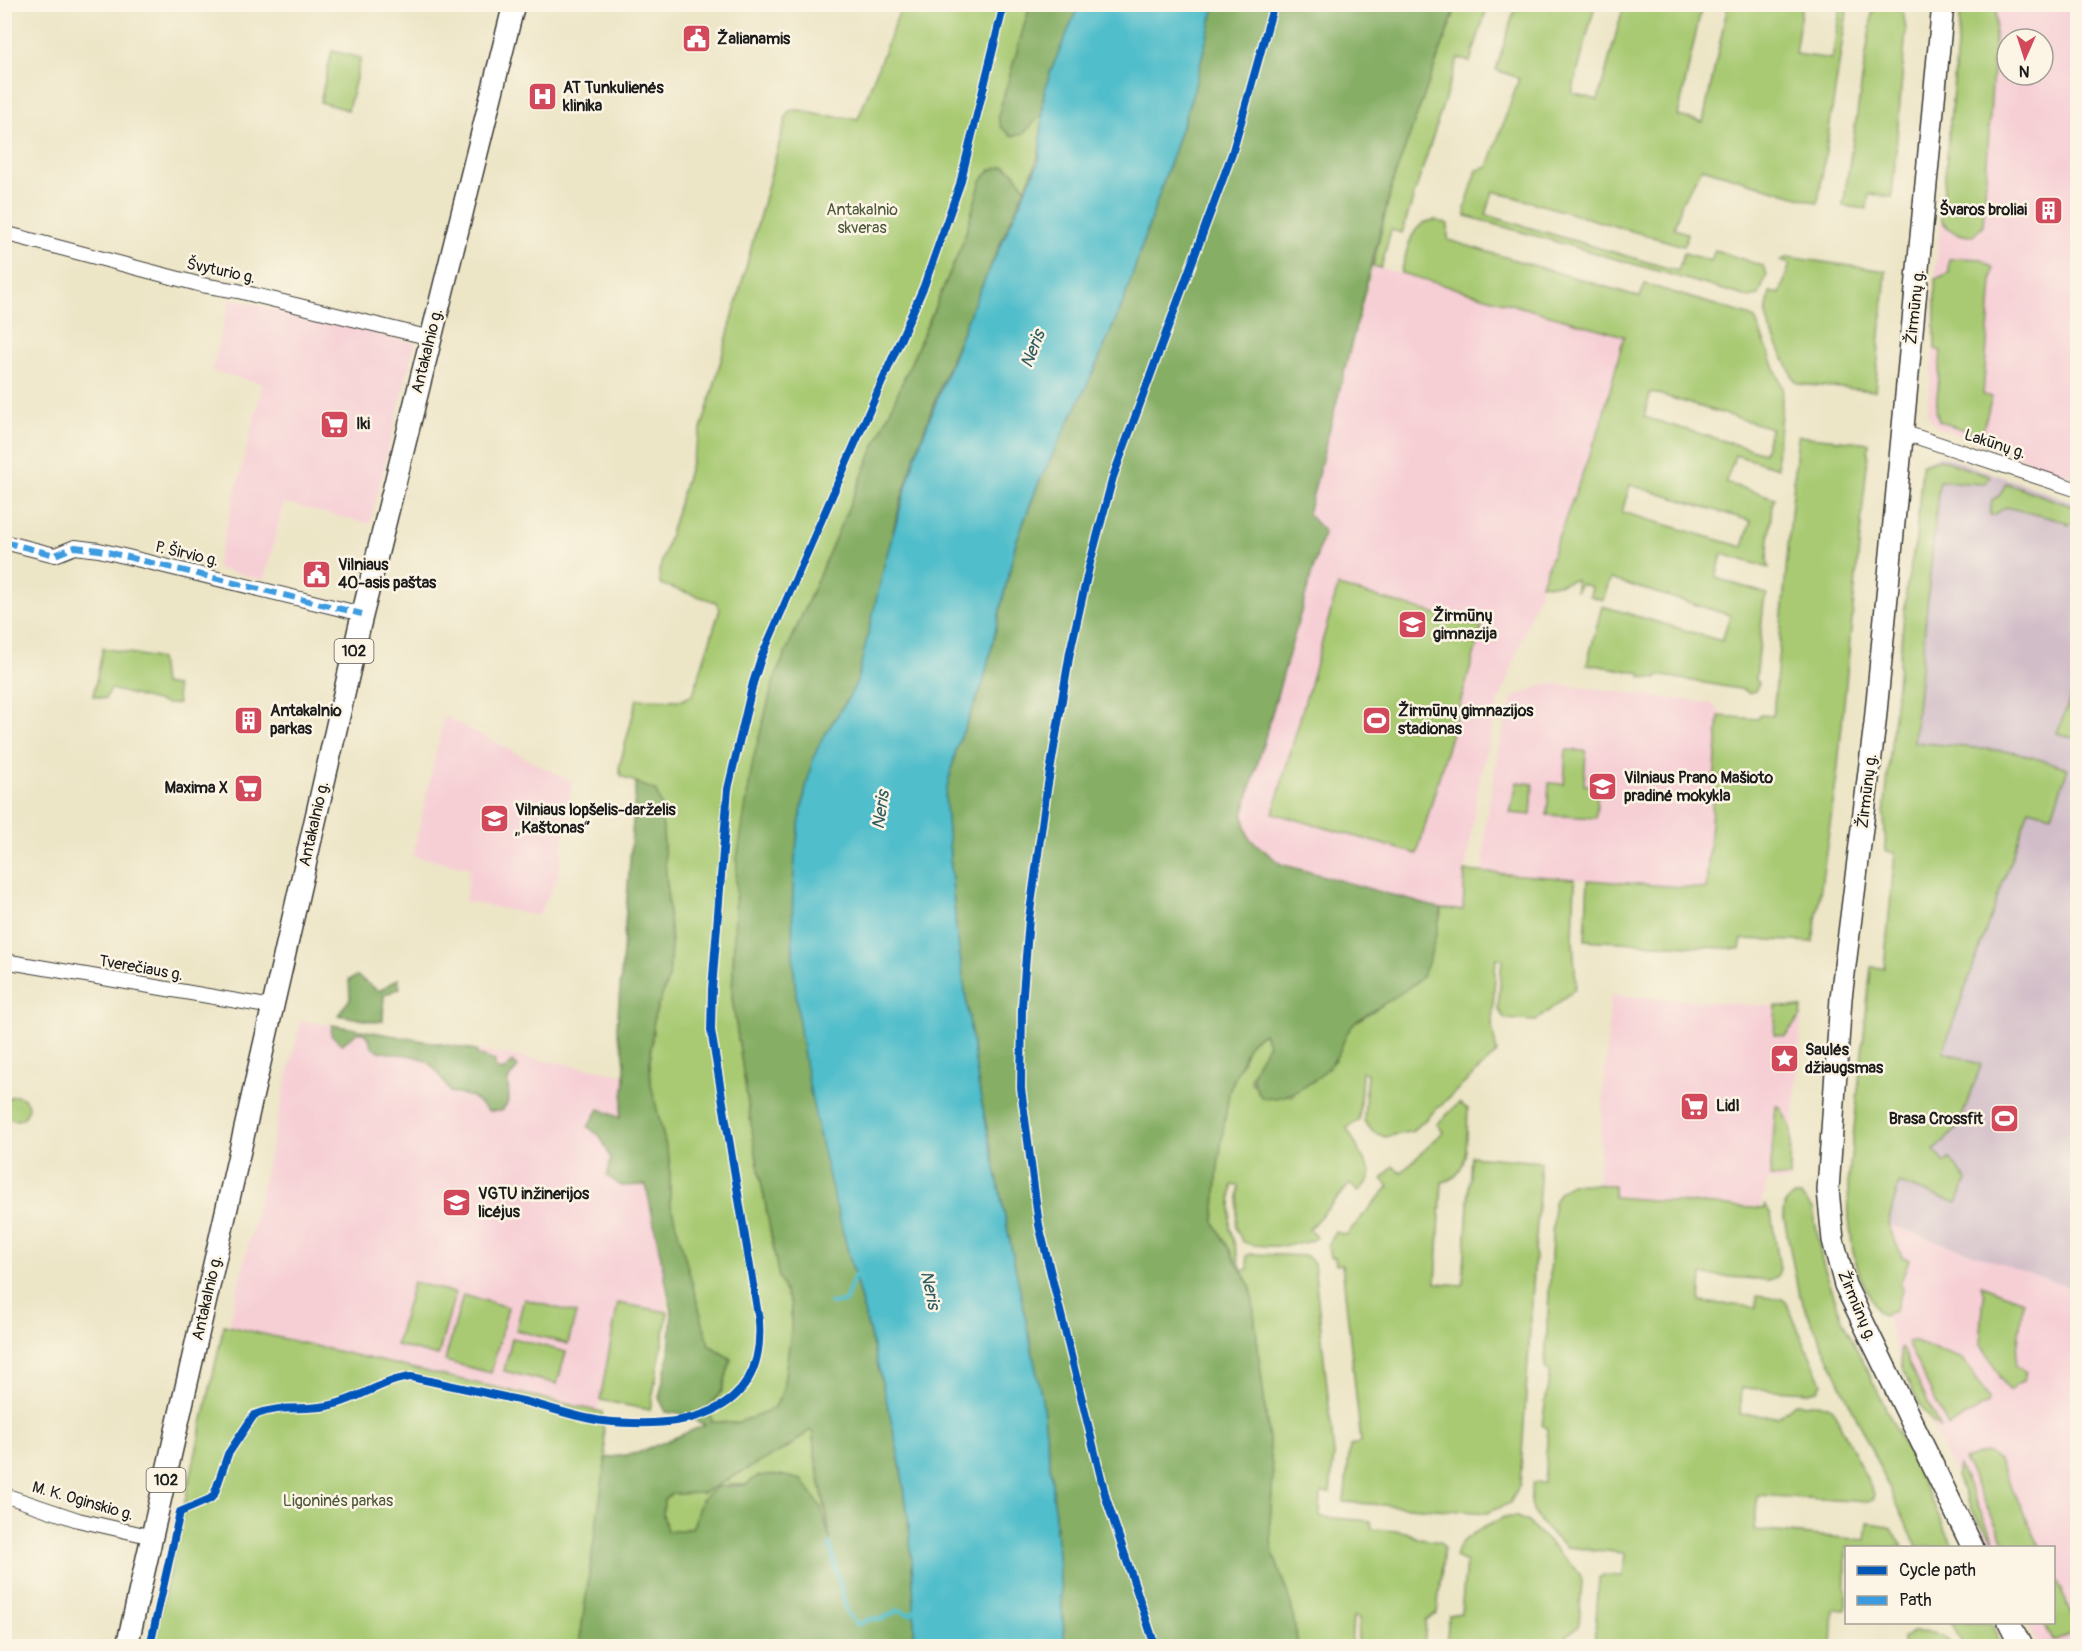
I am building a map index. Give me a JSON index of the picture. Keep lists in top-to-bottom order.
{
  "streets": {
    "main road": ["Žirmūnų g.", "Antakalnio g.", "102"],
    "street": [
      "Švyturio g.",
      "Lakūnų g.",
      "P. Širvio g.",
      "Tverečiaus g.",
      "M. K. Oginskio g."
    ]
  },
  "crossings": [
    ["Švyturio g.", "Antakalnio g."],
    ["Žirmūnų g.", "Lakūnų g."],
    ["Antakalnio g.", "P. Širvio g."],
    ["Antakalnio g.", "Tverečiaus g."],
    ["Antakalnio g.", "M. K. Oginskio g."]
  ],
  "water": ["Neris"],
  "parks": ["Antakalnio skveras", "Ligoninės parkas"],
  "places": {
    "public building": ["Žalianamis", "Vilniaus 40-asis paštas"],
    "hospital": ["AT Tunkulienės klinika"],
    "building": ["Švaros broliai", "Antakalnio parkas"],
    "supermarket": ["Iki", "Maxima X", "Lidl"],
    "school or university": [
      "Žirmūnų gimnazija",
      "Vilniaus Prano Mašioto pradinė mokykla",
      "Vilniaus lopšelis-darželis „Kaštonas“",
      "VGTU inžinerijos licėjus"
    ],
    "sports": ["Žirmūnų gimnazijos stadionas", "Brasa Crossfit"],
    "place": ["Saulės džiaugsmas"]
  },
  "legend": ["Cycle path", "Path"],
  "north": "bottom"
}
